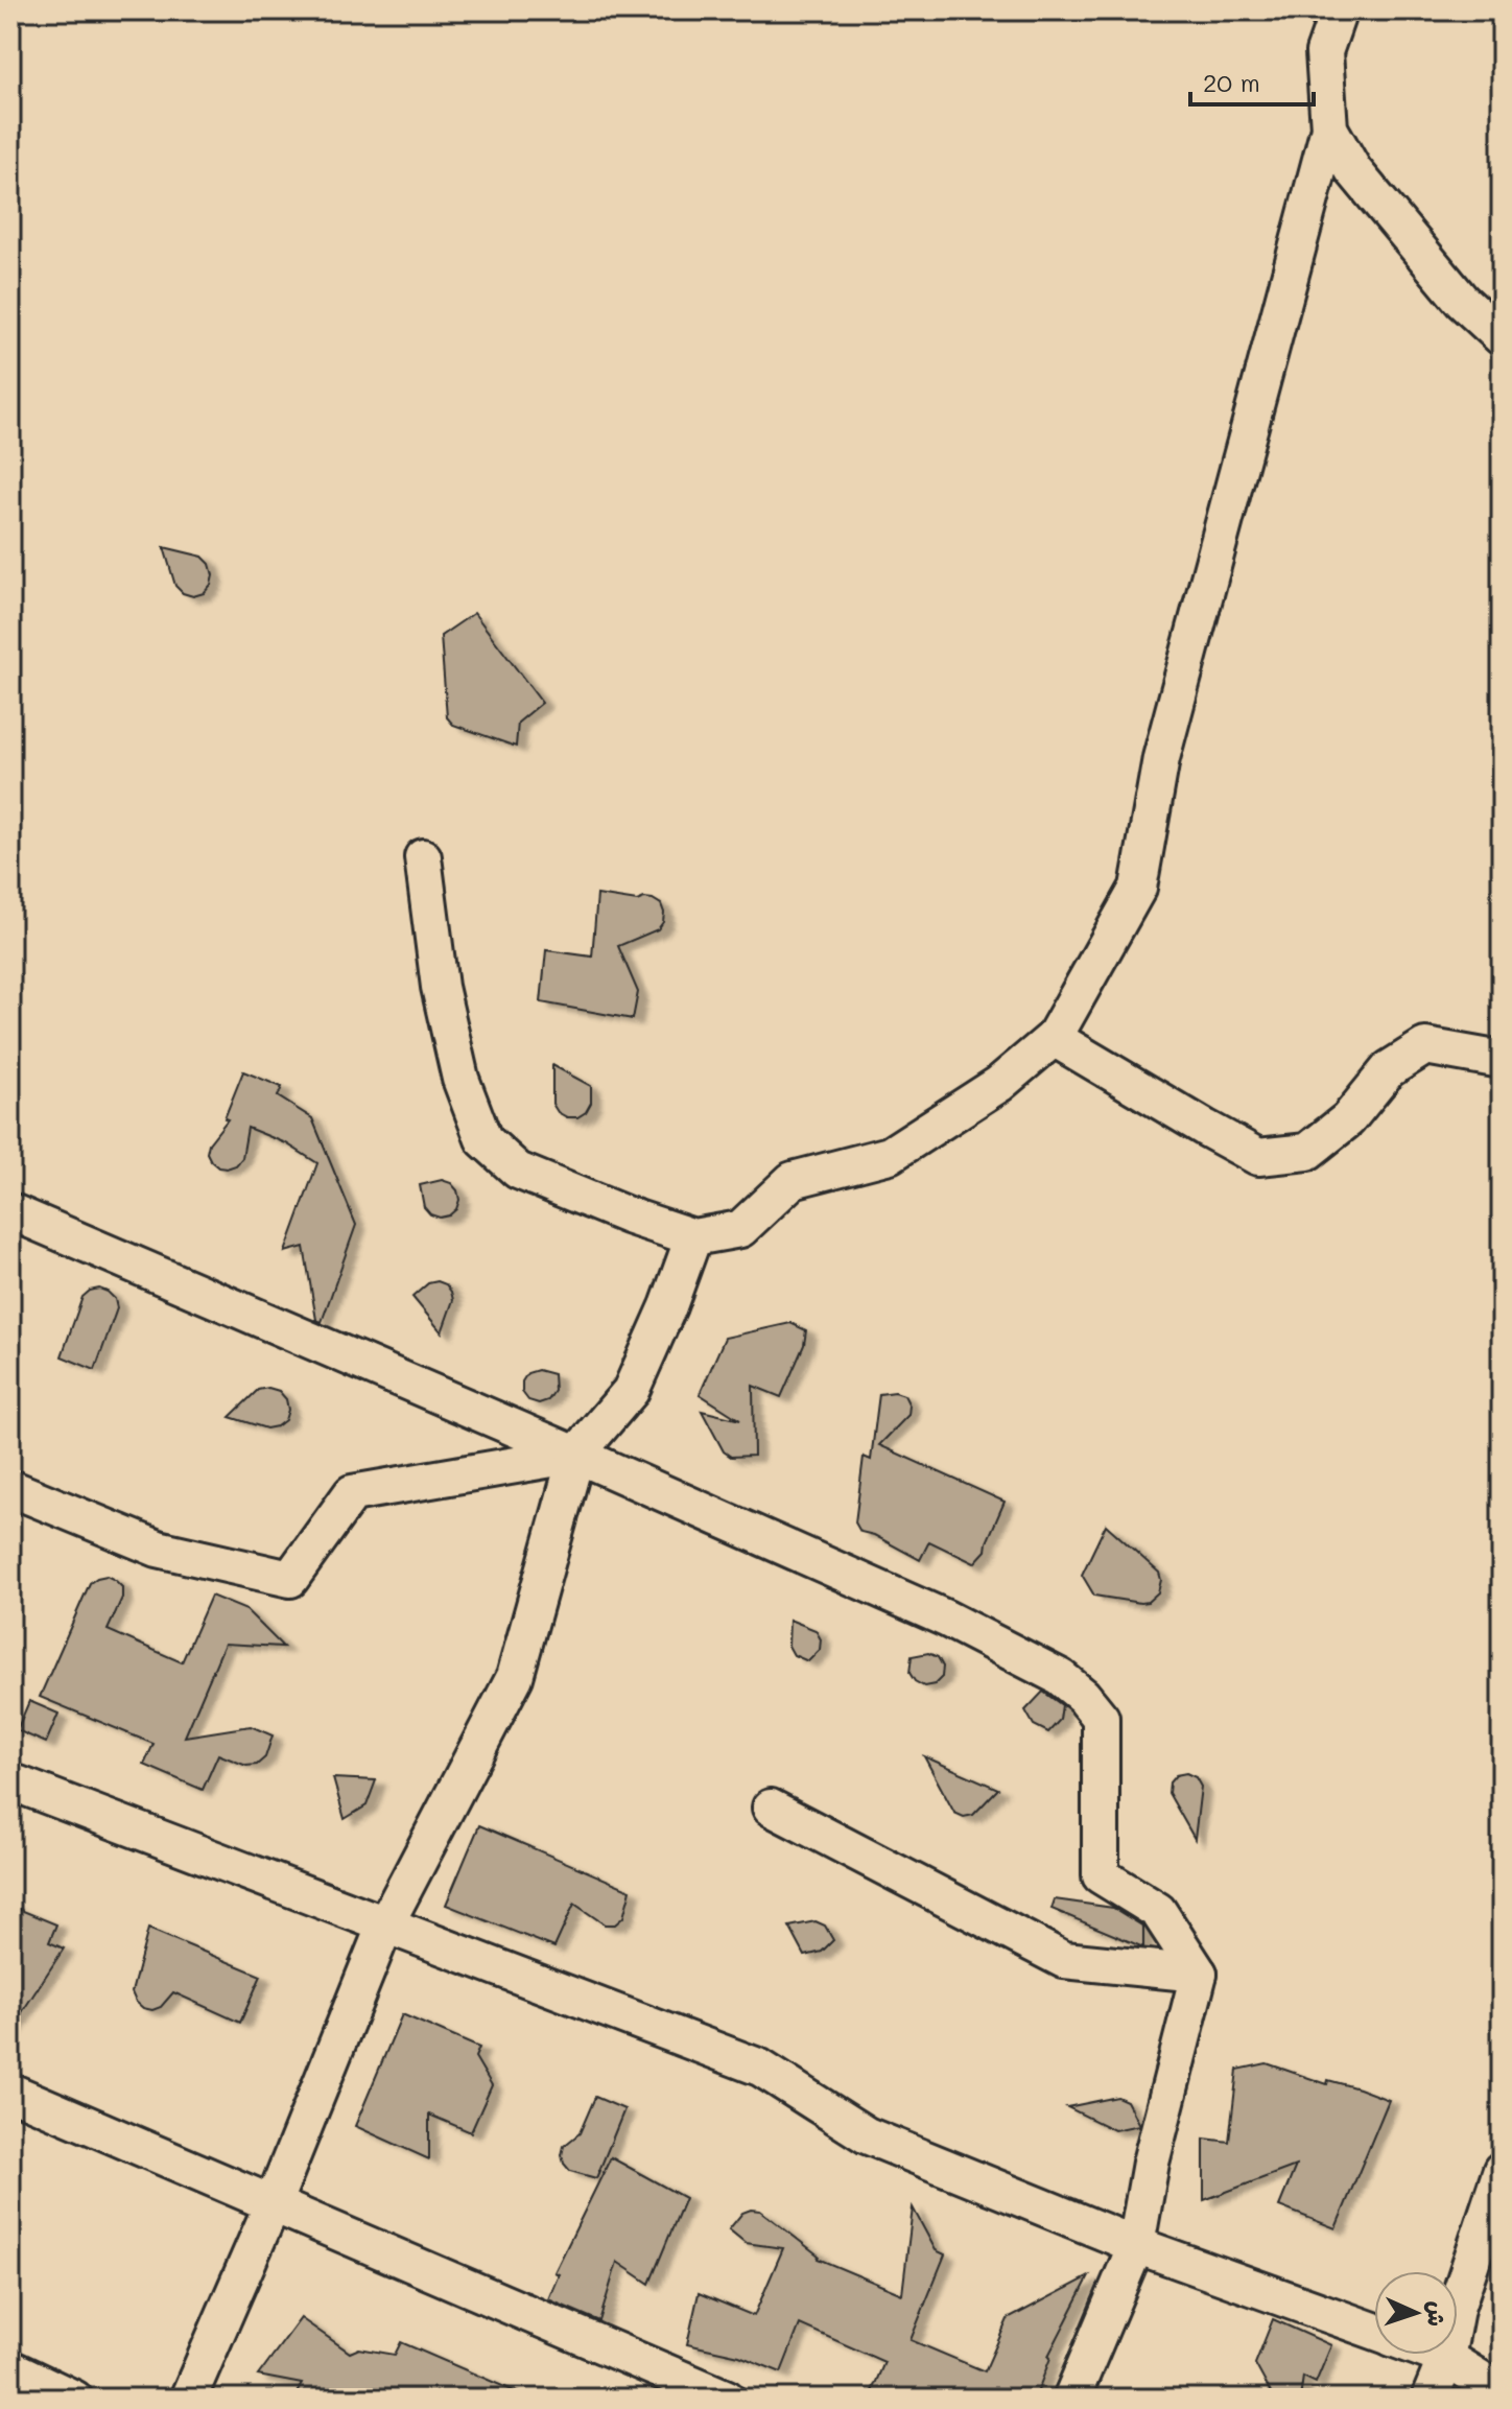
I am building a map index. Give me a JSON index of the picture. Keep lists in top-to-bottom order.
{
  "scale_bar": "20 m",
  "north": "right"
}
